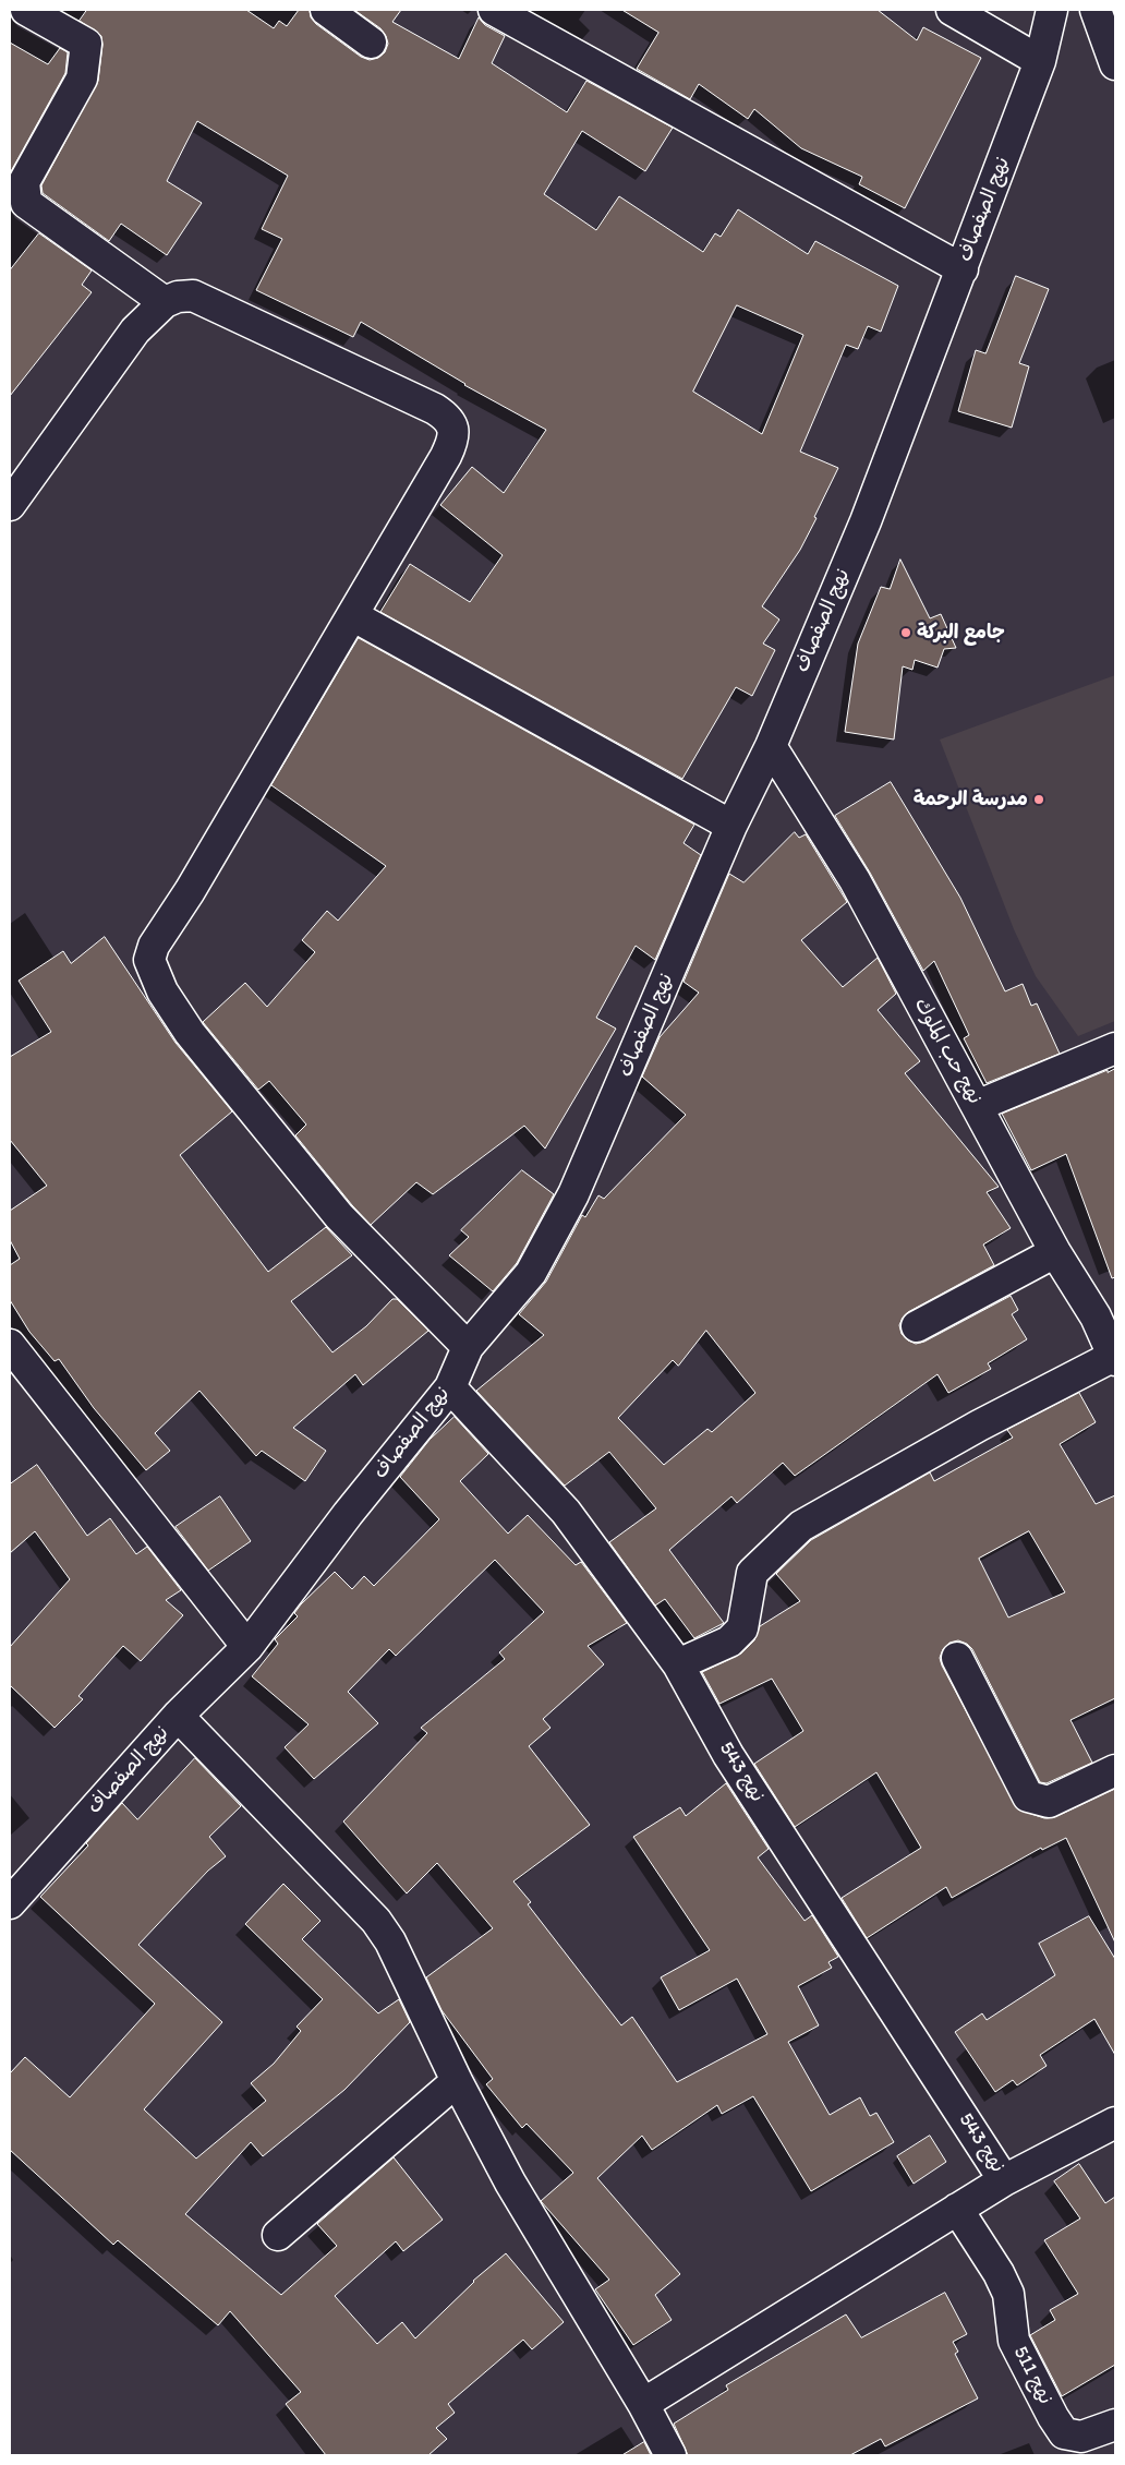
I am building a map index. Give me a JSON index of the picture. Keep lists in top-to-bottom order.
{
  "streets": {
    "street": [
      "نهج الصفصاف",
      "نهج حب الملوك",
      "نهج 543",
      "نهج 511"
    ]
  },
  "crossings": [
    ["نهج الصفصاف", "نهج حب الملوك"],
    ["نهج الصفصاف", "نهج 543"]
  ],
  "places": ["جامع البركة", "مدرسة الرحمة"]
}
